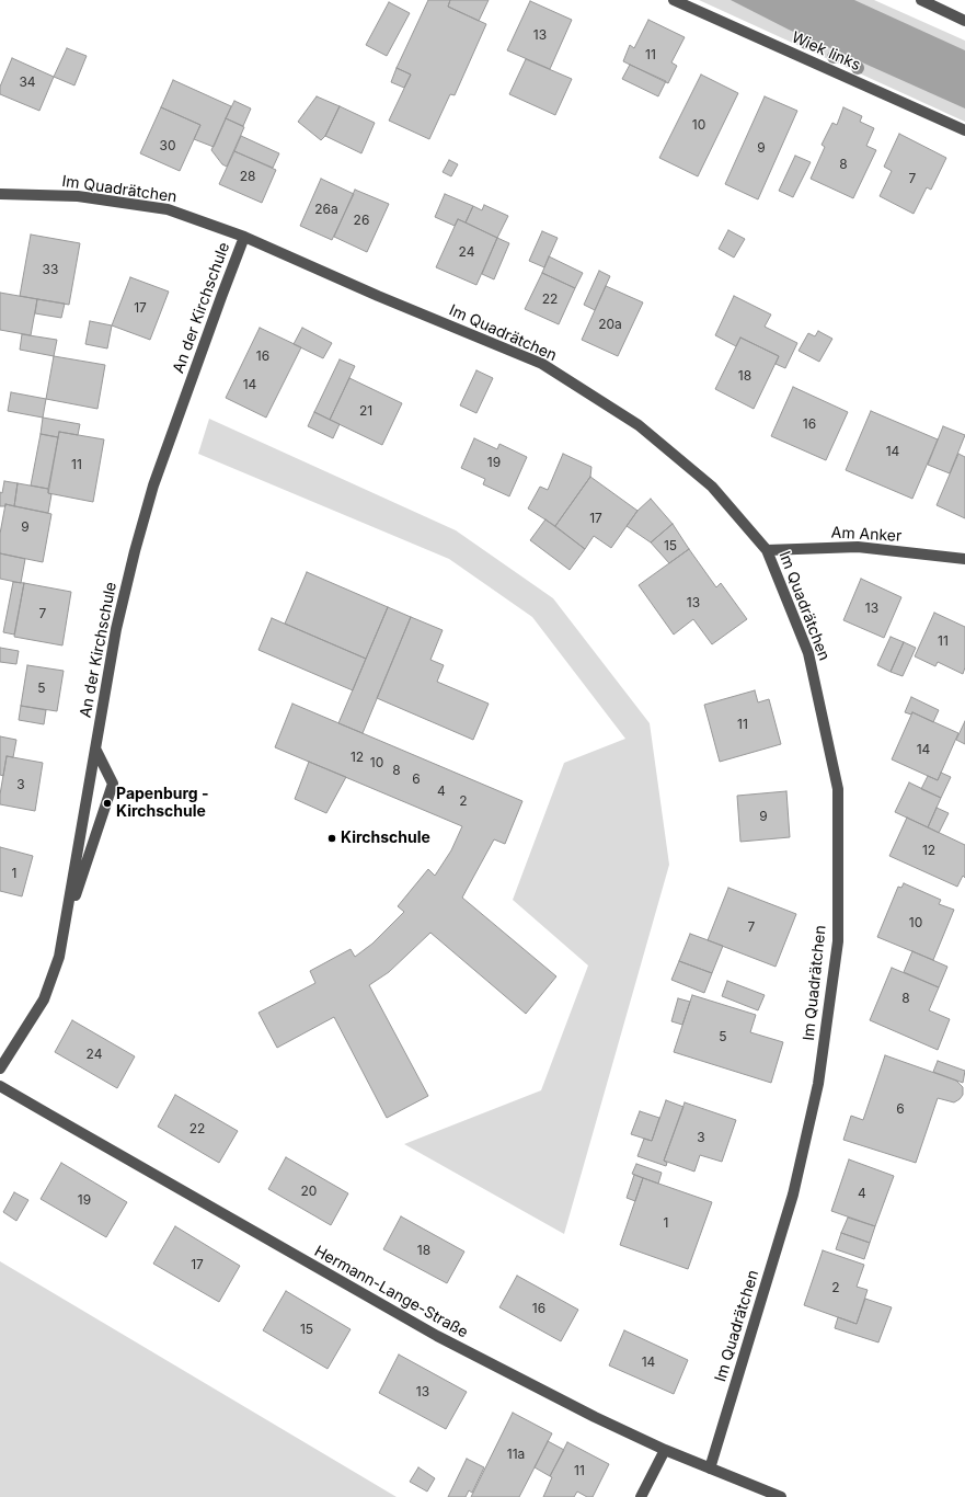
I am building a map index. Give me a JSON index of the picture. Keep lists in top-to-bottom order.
{
  "streets": {
    "street": [
      "Wiek links",
      "Im Quadrätchen",
      "An der Kirchschule",
      "Am Anker",
      "Hermann-Lange-Straße"
    ]
  },
  "crossings": [
    ["Im Quadrätchen", "An der Kirchschule"],
    ["Im Quadrätchen", "Am Anker"],
    ["Im Quadrätchen", "Hermann-Lange-Straße"]
  ],
  "places": ["Papenburg - Kirchschule", "Kirchschule"],
  "house_numbers": [
    "13",
    "11",
    "34",
    "10",
    "30",
    "9",
    "8",
    "28",
    "7",
    "26a",
    "26",
    "24",
    "33",
    "22",
    "17",
    "20a",
    "16",
    "18",
    "14",
    "21",
    "16",
    "14",
    "19",
    "11",
    "17",
    "9",
    "15",
    "13",
    "13",
    "7",
    "11",
    "5",
    "11",
    "14",
    "12",
    "10",
    "8",
    "6",
    "3",
    "4",
    "2",
    "9",
    "12",
    "1",
    "10",
    "7",
    "8",
    "5",
    "24",
    "6",
    "22",
    "3",
    "20",
    "4",
    "19",
    "1",
    "18",
    "17",
    "2",
    "16",
    "15",
    "14",
    "13",
    "11a",
    "11"
  ]
}
